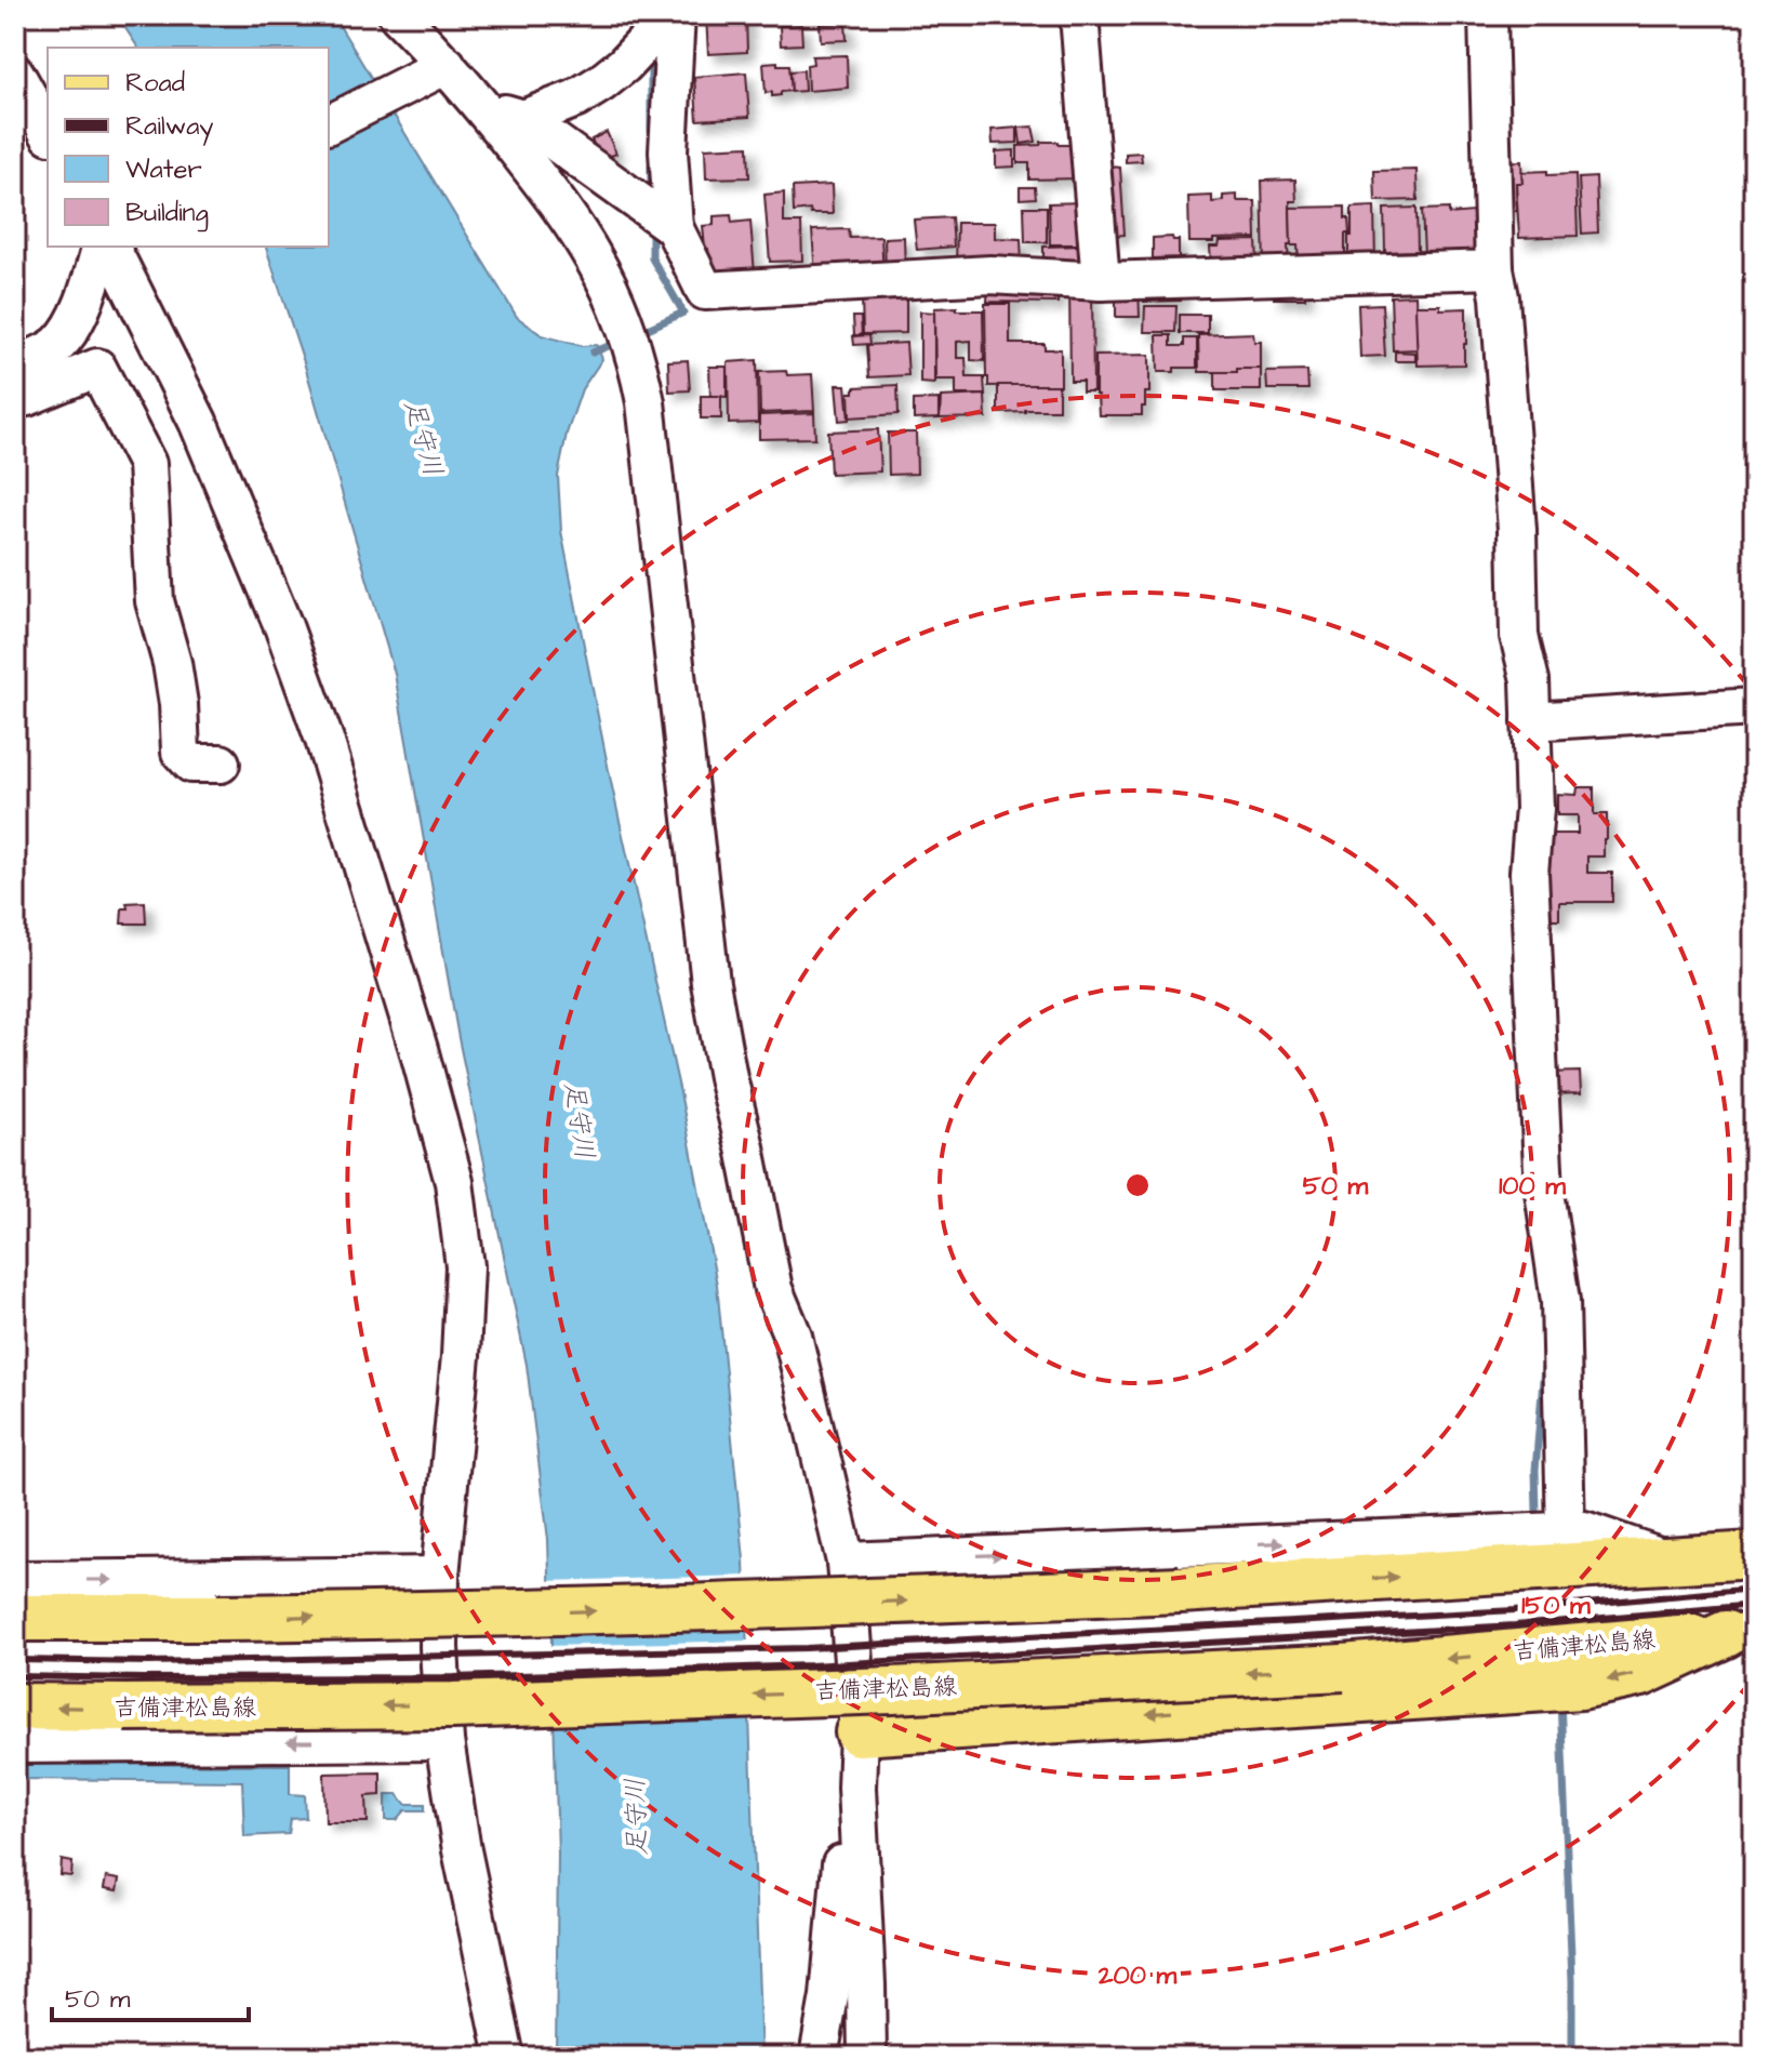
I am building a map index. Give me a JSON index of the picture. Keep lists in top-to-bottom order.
{
  "streets": {
    "main road": ["吉備津松島線"]
  },
  "water": ["足守川"],
  "legend": [
    "Road",
    "Railway",
    "Water",
    "Building"
  ],
  "scale_bar": "50 m",
  "rings": [
    "50 m",
    "100 m",
    "150 m",
    "200 m"
  ]
}
